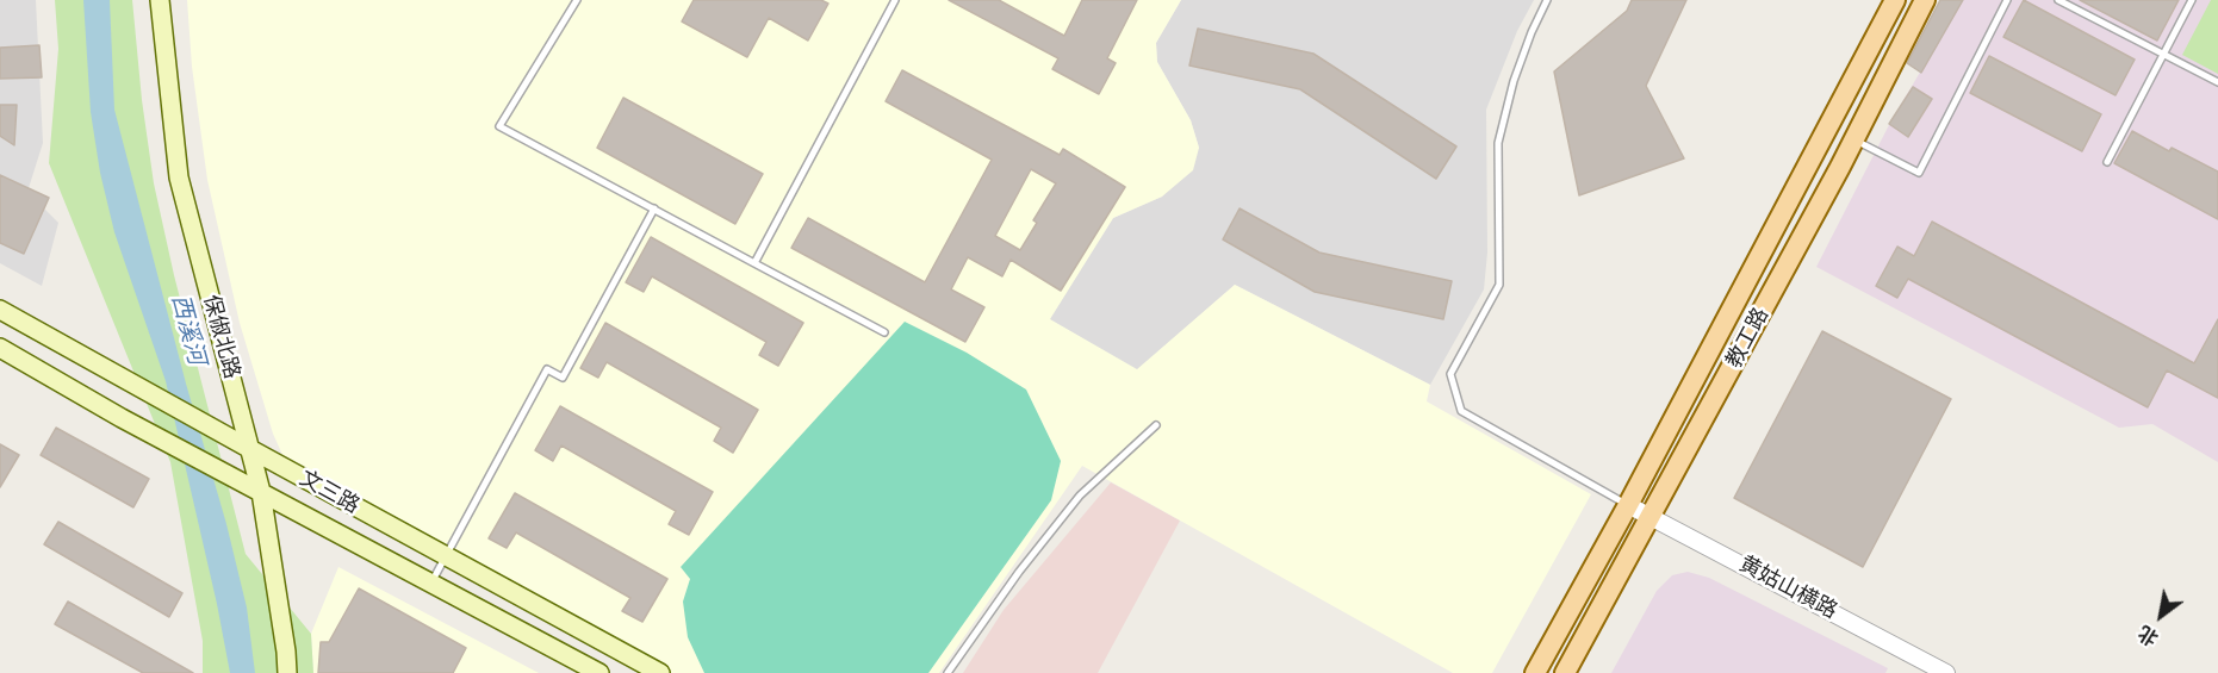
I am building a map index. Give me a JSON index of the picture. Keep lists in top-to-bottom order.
{
  "streets": {
    "main road": ["保俶北路", "教工路", "文三路"],
    "street": ["黄姑山横路"]
  },
  "crossings": [
    ["保俶北路", "文三路"],
    ["教工路", "黄姑山横路"]
  ],
  "water": ["西溪河"],
  "north": "bottom left"
}
